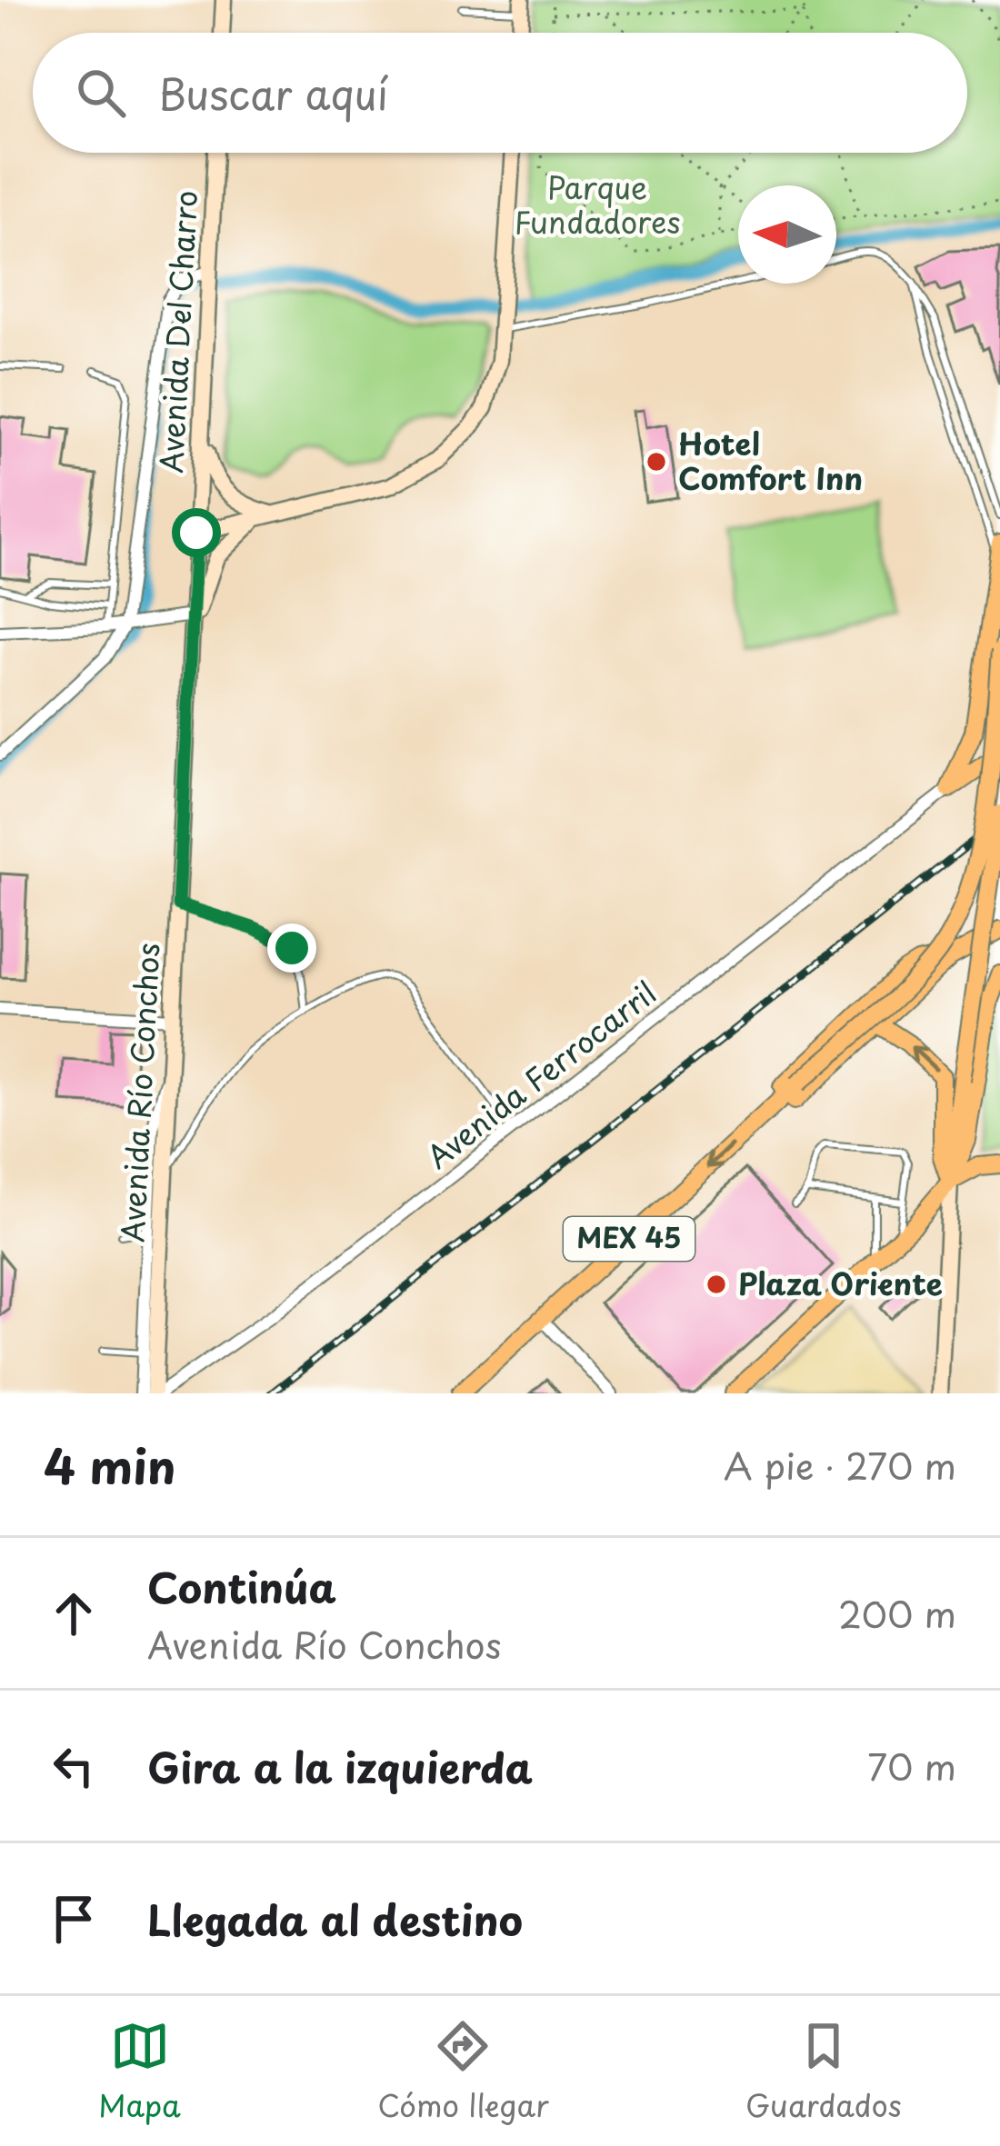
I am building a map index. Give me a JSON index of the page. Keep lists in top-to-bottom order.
{
  "streets": {
    "main road": ["Avenida Del Charro", "Avenida Río Conchos", "MEX 45"],
    "street": ["Avenida Ferrocarril"]
  },
  "crossings": [
    ["Avenida Del Charro", "Avenida Río Conchos"],
    ["Avenida Ferrocarril", "Avenida Río Conchos"]
  ],
  "parks": ["Parque Fundadores"],
  "places": ["Hotel Comfort Inn", "Plaza Oriente"],
  "north": "left",
  "page": {
    "search": "Buscar aquí",
    "heading": ["4 min", "A pie · 270 m"],
    "list": [
      ["Continúa", "Avenida Río Conchos", "200 m"],
      ["Gira a la izquierda", "70 m"],
      "Llegada al destino"
    ],
    "nav": ["Mapa", "Cómo llegar", "Guardados"]
  }
}
